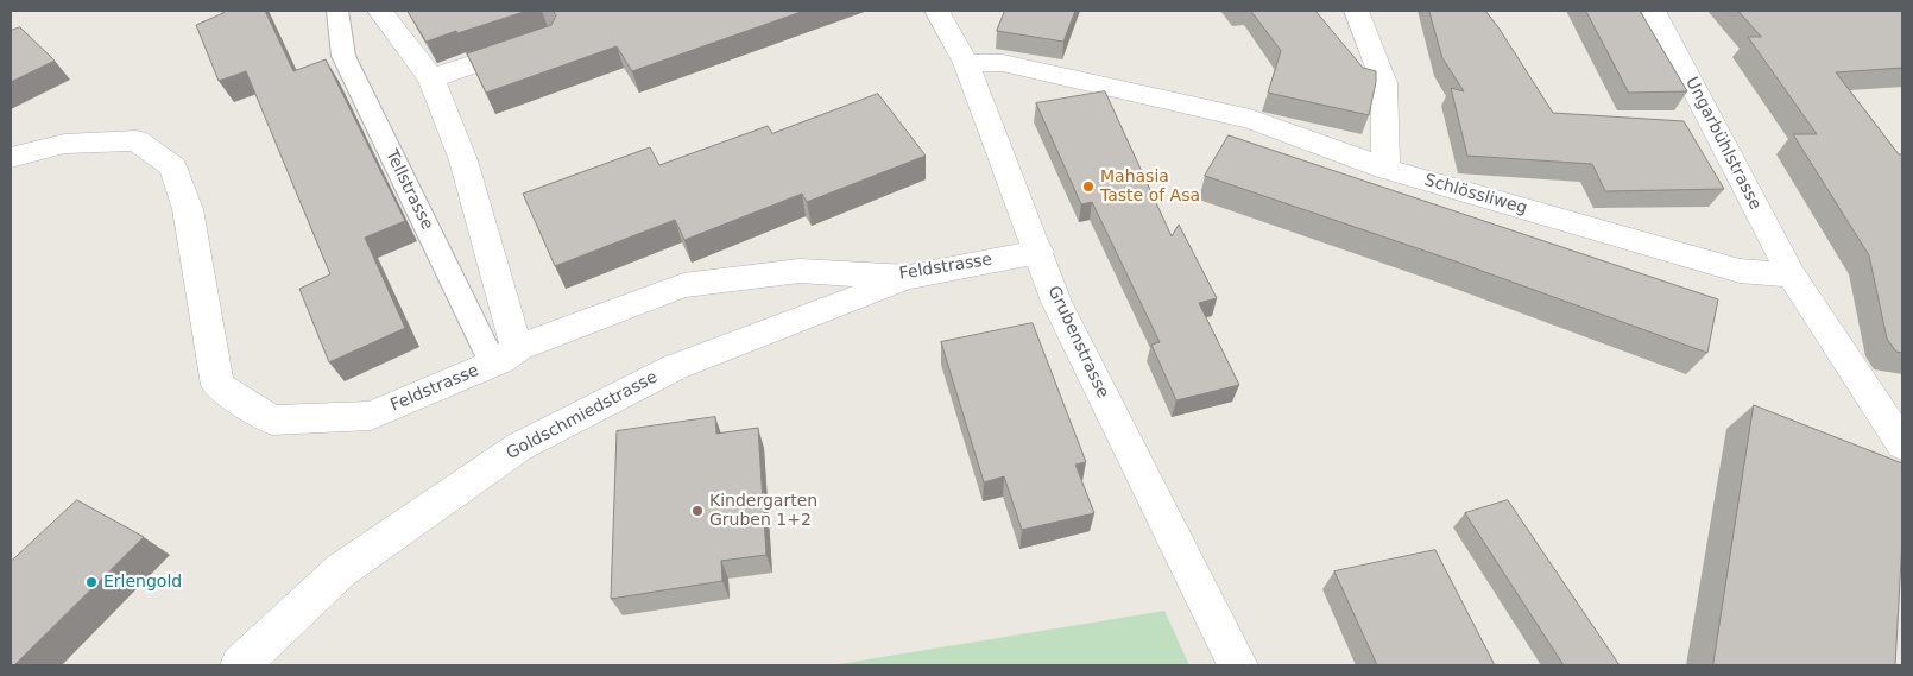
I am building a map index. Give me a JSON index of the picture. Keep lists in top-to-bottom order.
{
  "streets": {
    "street": [
      "Ungarbühlstrasse",
      "Schlössliweg",
      "Feldstrasse",
      "Grubenstrasse",
      "Goldschmiedstrasse"
    ],
    "lane": ["Tellstrasse"]
  },
  "crossings": [
    ["Ungarbühlstrasse", "Schlössliweg"],
    ["Tellstrasse", "Feldstrasse"],
    ["Schlössliweg", "Grubenstrasse"],
    ["Feldstrasse", "Grubenstrasse"],
    ["Feldstrasse", "Goldschmiedstrasse"]
  ],
  "places": ["Mahasia Taste of Asa", "Kindergarten Gruben 1+2", "Erlengold"]
}
